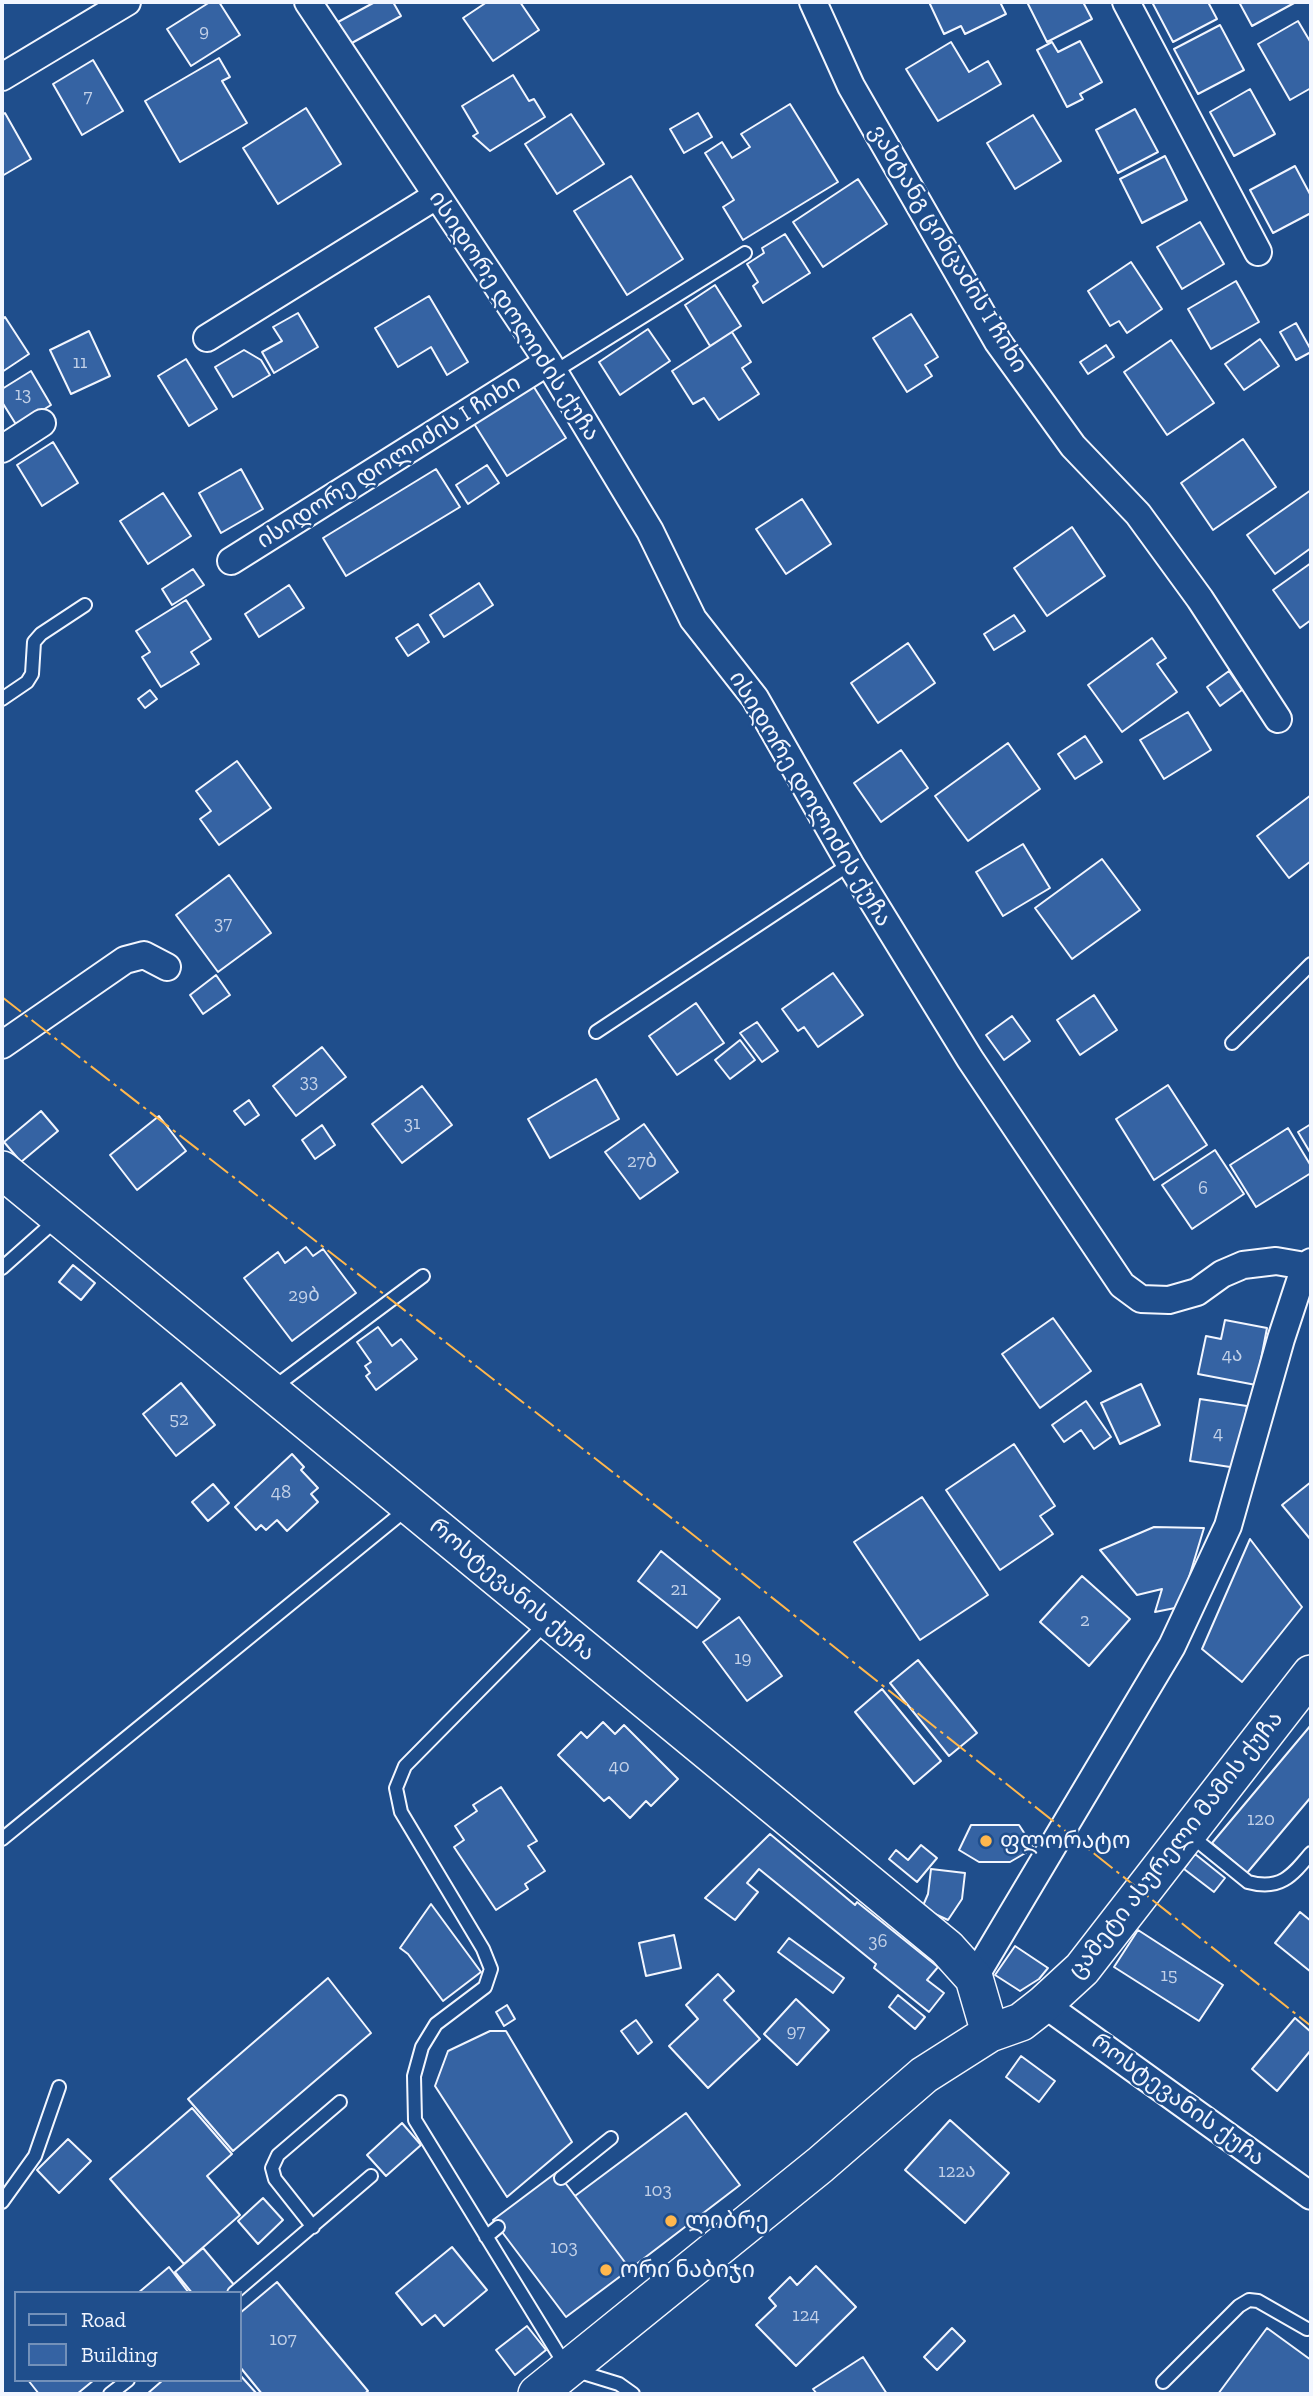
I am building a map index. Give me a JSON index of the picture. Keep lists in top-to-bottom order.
{
  "streets": {
    "street": [
      "ვახტანგ ცინცაძის I ჩიხი",
      "ისიდორე დოლიძის ქუჩა",
      "ისიდორე დოლიძის I ჩიხი",
      "როსტევანის ქუჩა",
      "ცამეტი ასურელი მამის ქუჩა"
    ]
  },
  "crossings": [
    ["ისიდორე დოლიძის ქუჩა", "ისიდორე დოლიძის I ჩიხი"],
    ["როსტევანის ქუჩა", "ცამეტი ასურელი მამის ქუჩა"]
  ],
  "places": ["ფლორატო", "ლიბრე", "ორი ნაბიჯი"],
  "house_numbers": [
    "9",
    "7",
    "11",
    "13",
    "37",
    "33",
    "31",
    "27ბ",
    "6",
    "29ბ",
    "4ა",
    "52",
    "4",
    "48",
    "21",
    "2",
    "19",
    "40",
    "120",
    "36",
    "15",
    "97",
    "122ა",
    "103",
    "103",
    "124",
    "107"
  ],
  "legend": ["Road", "Building"]
}
